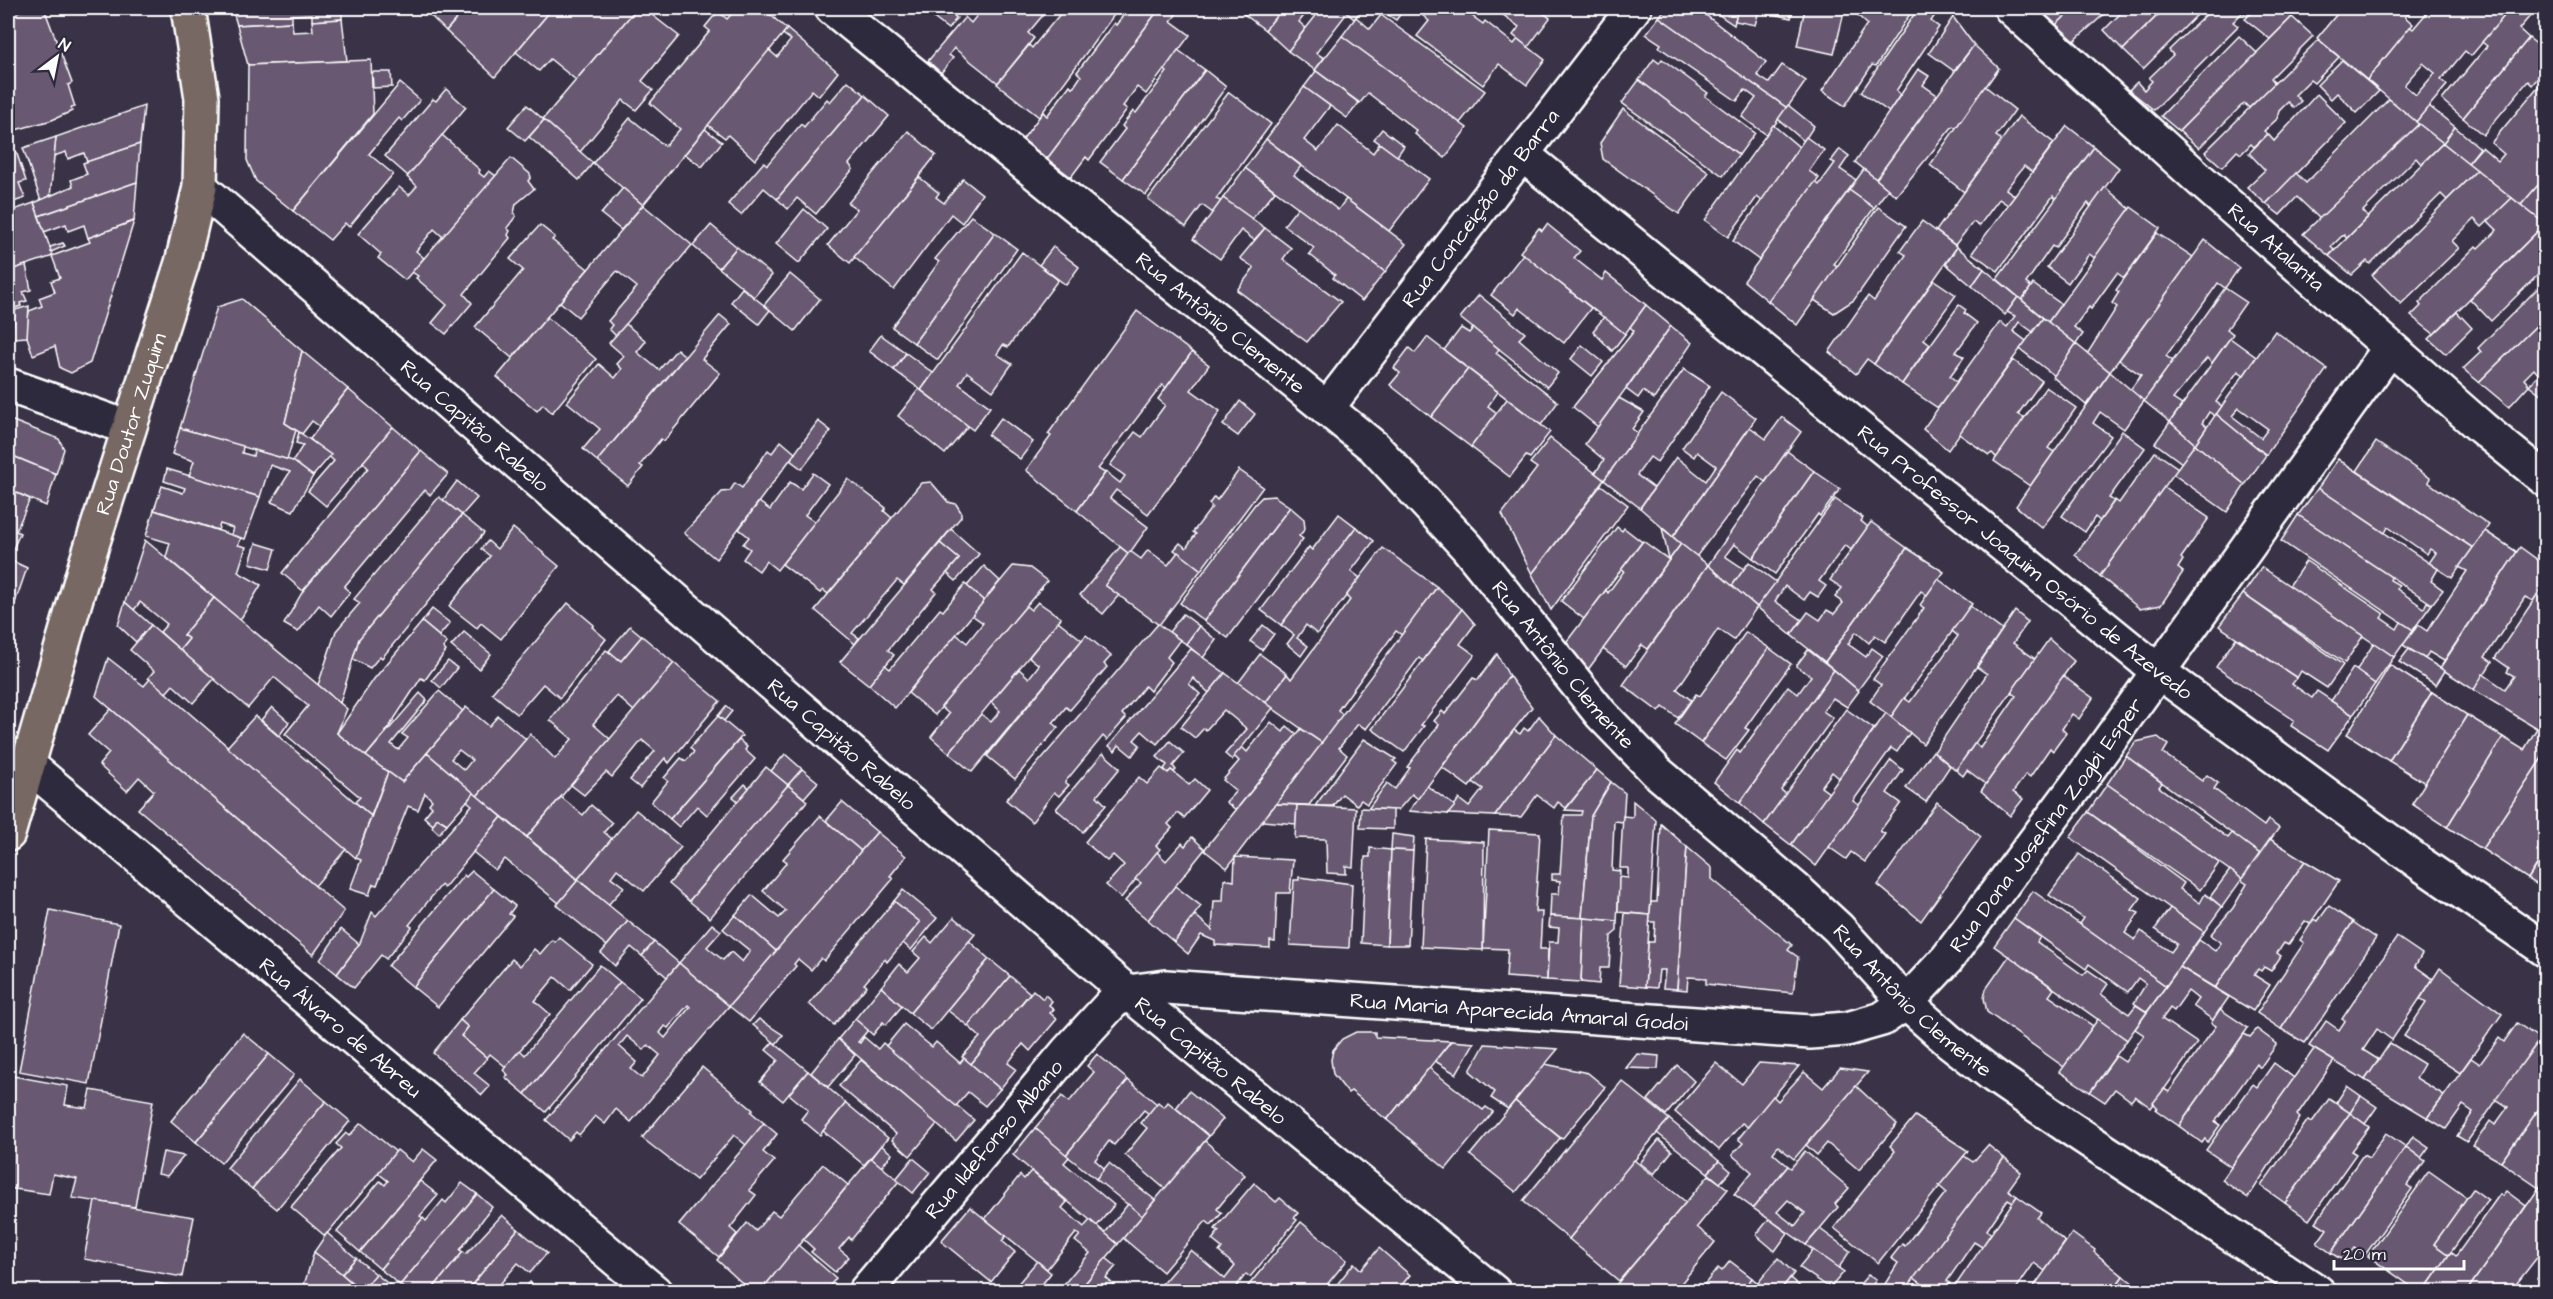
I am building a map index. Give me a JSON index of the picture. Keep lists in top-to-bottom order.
{
  "streets": {
    "main road": ["Rua Doutor Zuquim"],
    "street": [
      "Rua Conceição da Barra",
      "Rua Atalanta",
      "Rua Antônio Clemente",
      "Rua Capitão Rabelo",
      "Rua Professor Joaquim Osório de Azevedo",
      "Rua Dona Josefina Zogbi Esper",
      "Rua Maria Aparecida Amaral Godoi",
      "Rua Álvaro de Abreu",
      "Rua Ildefonso Albano"
    ]
  },
  "crossings": [
    ["Rua Conceição da Barra", "Rua Antônio Clemente"],
    ["Rua Conceição da Barra", "Rua Professor Joaquim Osório de Azevedo"],
    ["Rua Atalanta", "Rua Dona Josefina Zogbi Esper"],
    ["Rua Antônio Clemente", "Rua Dona Josefina Zogbi Esper"],
    ["Rua Antônio Clemente", "Rua Maria Aparecida Amaral Godoi"],
    ["Rua Doutor Zuquim", "Rua Capitão Rabelo"],
    ["Rua Doutor Zuquim", "Rua Álvaro de Abreu"],
    ["Rua Capitão Rabelo", "Rua Maria Aparecida Amaral Godoi"],
    ["Rua Capitão Rabelo", "Rua Ildefonso Albano"],
    ["Rua Professor Joaquim Osório de Azevedo", "Rua Dona Josefina Zogbi Esper"],
    ["Rua Dona Josefina Zogbi Esper", "Rua Maria Aparecida Amaral Godoi"],
    ["Rua Maria Aparecida Amaral Godoi", "Rua Ildefonso Albano"]
  ],
  "scale_bar": "20 m",
  "north": "top right"
}
